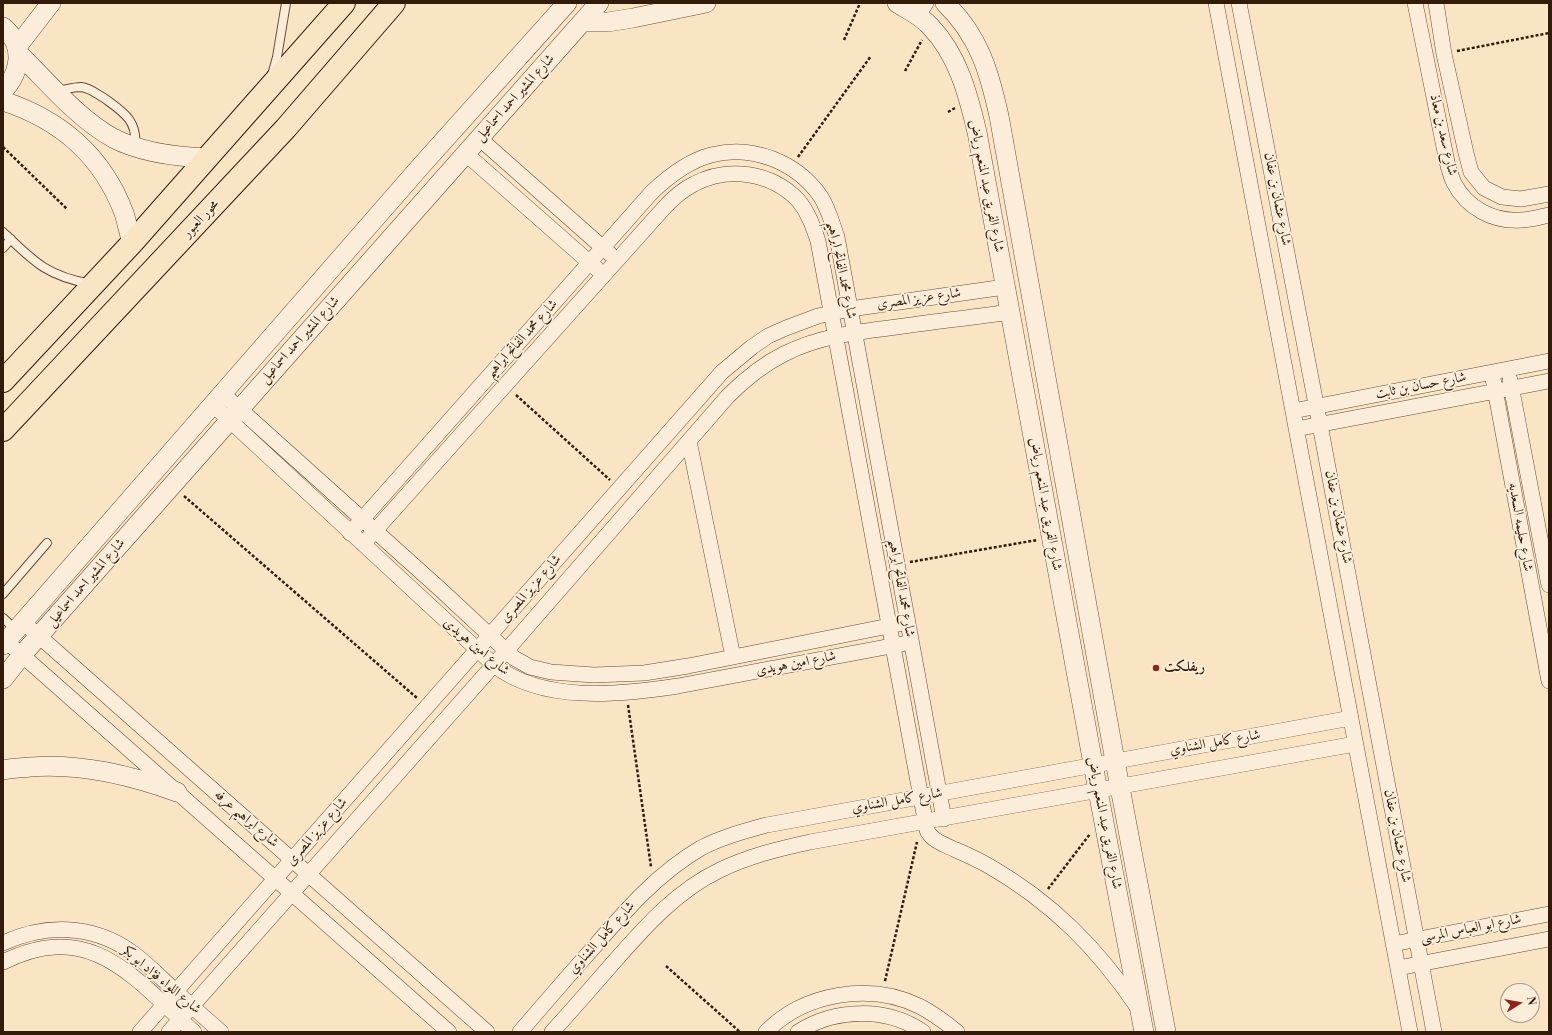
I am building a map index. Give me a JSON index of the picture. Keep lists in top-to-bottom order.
{
  "streets": {
    "highway": ["محور العبور"],
    "street": [
      "شارع المشير احمد اسماعيل",
      "شارع سعد بن معاذ",
      "شارع الفريق عبد المنعم رياض",
      "شارع عثمان بن عفان",
      "شارع محمد الفاتح ابراهيم",
      "شارع عزيز المصرى",
      "شارع حسان بن ثابت",
      "شارع حليمه السعديه",
      "شارع امين هويدى",
      "شارع كامل الشناوي",
      "شارع ابراهيم عرفه",
      "شارع ابو العباس المرسى",
      "شارع اللواء فؤاد ابو بكر"
    ]
  },
  "crossings": [
    ["شارع المشير احمد اسماعيل", "شارع امين هويدى"],
    ["شارع المشير احمد اسماعيل", "شارع ابراهيم عرفه"],
    ["شارع الفريق عبد المنعم رياض", "شارع عزيز المصرى"],
    ["شارع الفريق عبد المنعم رياض", "شارع كامل الشناوي"],
    ["شارع عثمان بن عفان", "شارع حسان بن ثابت"],
    ["شارع عثمان بن عفان", "شارع كامل الشناوي"],
    ["شارع عثمان بن عفان", "شارع ابو العباس المرسى"],
    ["شارع محمد الفاتح ابراهيم", "شارع عزيز المصرى"],
    ["شارع محمد الفاتح ابراهيم", "شارع امين هويدى"],
    ["شارع محمد الفاتح ابراهيم", "شارع كامل الشناوي"],
    ["شارع عزيز المصرى", "شارع امين هويدى"],
    ["شارع عزيز المصرى", "شارع ابراهيم عرفه"],
    ["شارع عزيز المصرى", "شارع اللواء فؤاد ابو بكر"],
    ["شارع حسان بن ثابت", "شارع حليمه السعديه"]
  ],
  "places": ["ريفلكت"],
  "north": "right"
}
